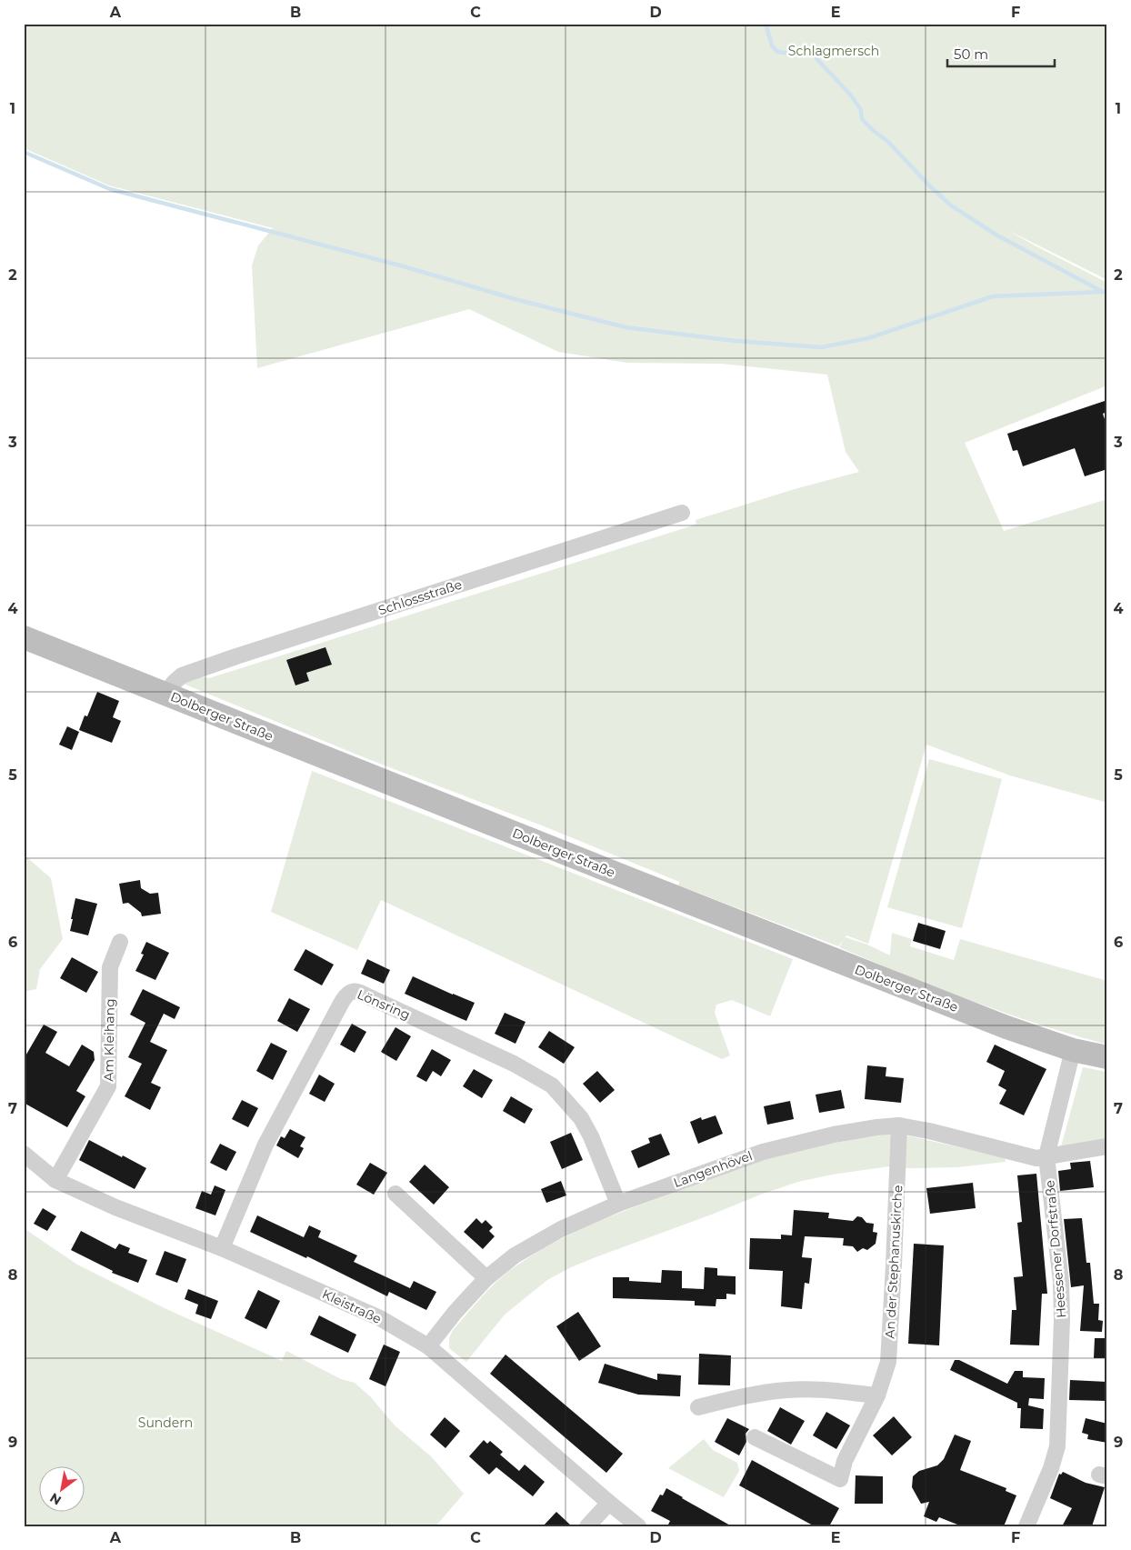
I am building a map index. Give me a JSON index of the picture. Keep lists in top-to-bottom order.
{
  "streets": {
    "main road": ["Dolberger Straße"],
    "street": [
      "Schlossstraße",
      "Lönsring",
      "Am Kleihang",
      "Langenhövel",
      "Heessener Dorfstraße",
      "An der Stephanuskirche",
      "Kleistraße"
    ]
  },
  "crossings": [
    ["Schlossstraße", "Dolberger Straße"],
    ["Dolberger Straße", "Heessener Dorfstraße"],
    ["Lönsring", "Langenhövel"],
    ["Lönsring", "Kleistraße"],
    ["Am Kleihang", "Kleistraße"],
    ["Langenhövel", "Heessener Dorfstraße"],
    ["Langenhövel", "An der Stephanuskirche"],
    ["Langenhövel", "Kleistraße"]
  ],
  "parks": ["Schlagmersch", "Sundern"],
  "scale_bar": "50 m",
  "north": "bottom left",
  "grid": {
    "columns": [
      "A",
      "B",
      "C",
      "D",
      "E",
      "F"
    ],
    "rows": [
      "1",
      "2",
      "3",
      "4",
      "5",
      "6",
      "7",
      "8",
      "9"
    ]
  }
}
